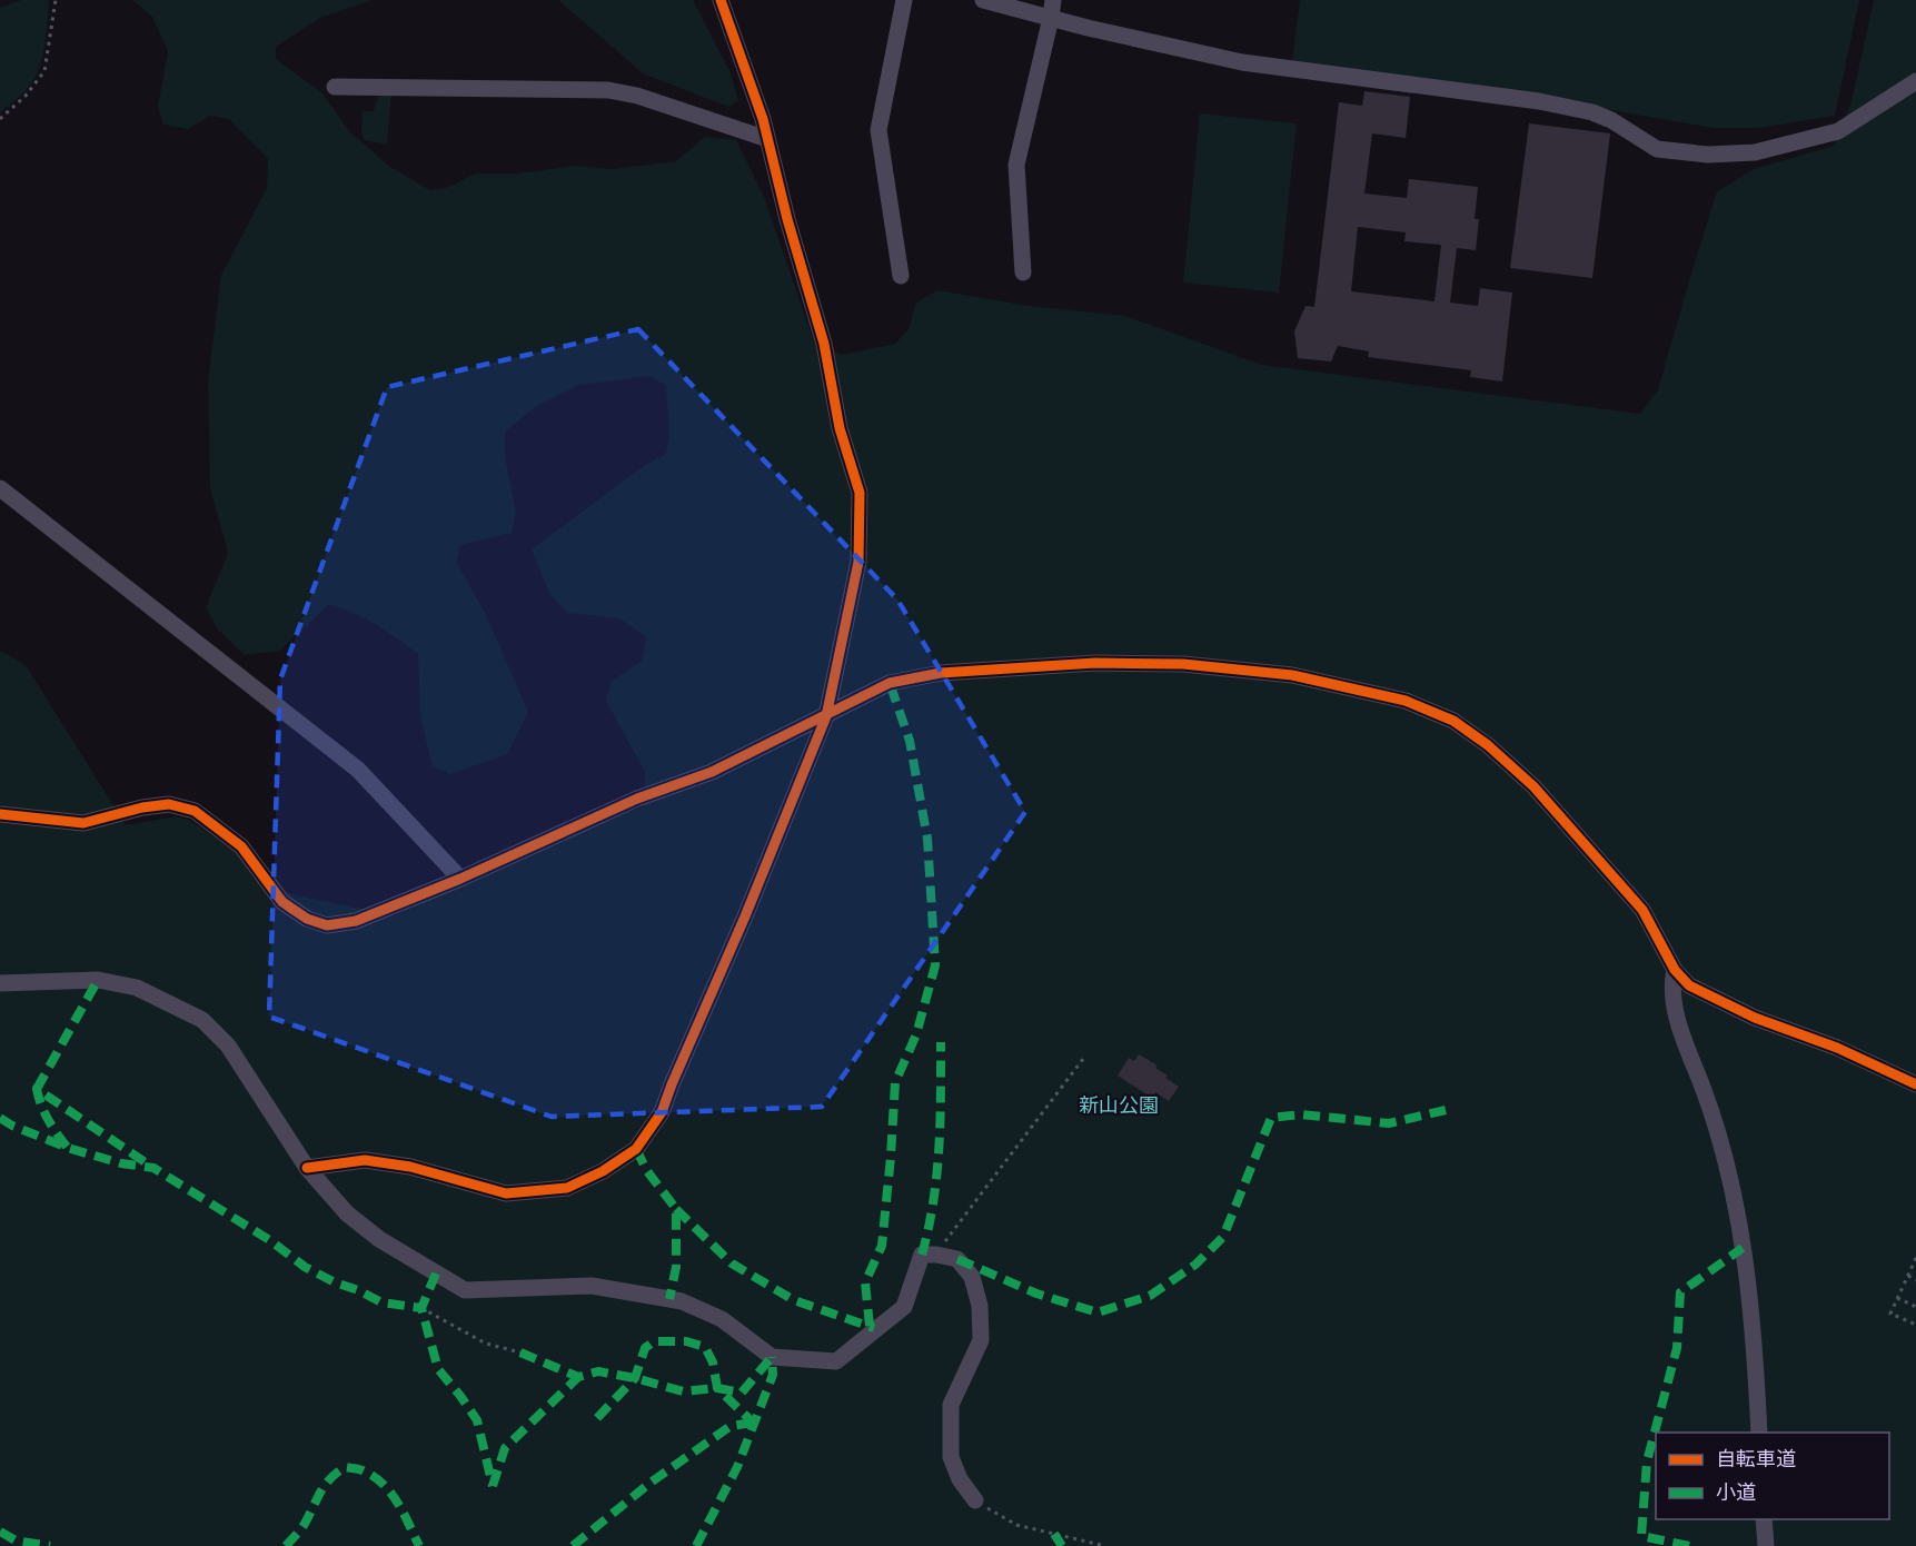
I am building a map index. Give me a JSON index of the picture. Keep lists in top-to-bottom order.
{
  "parks": ["新山公園"],
  "legend": ["自転車道", "小道"]
}
